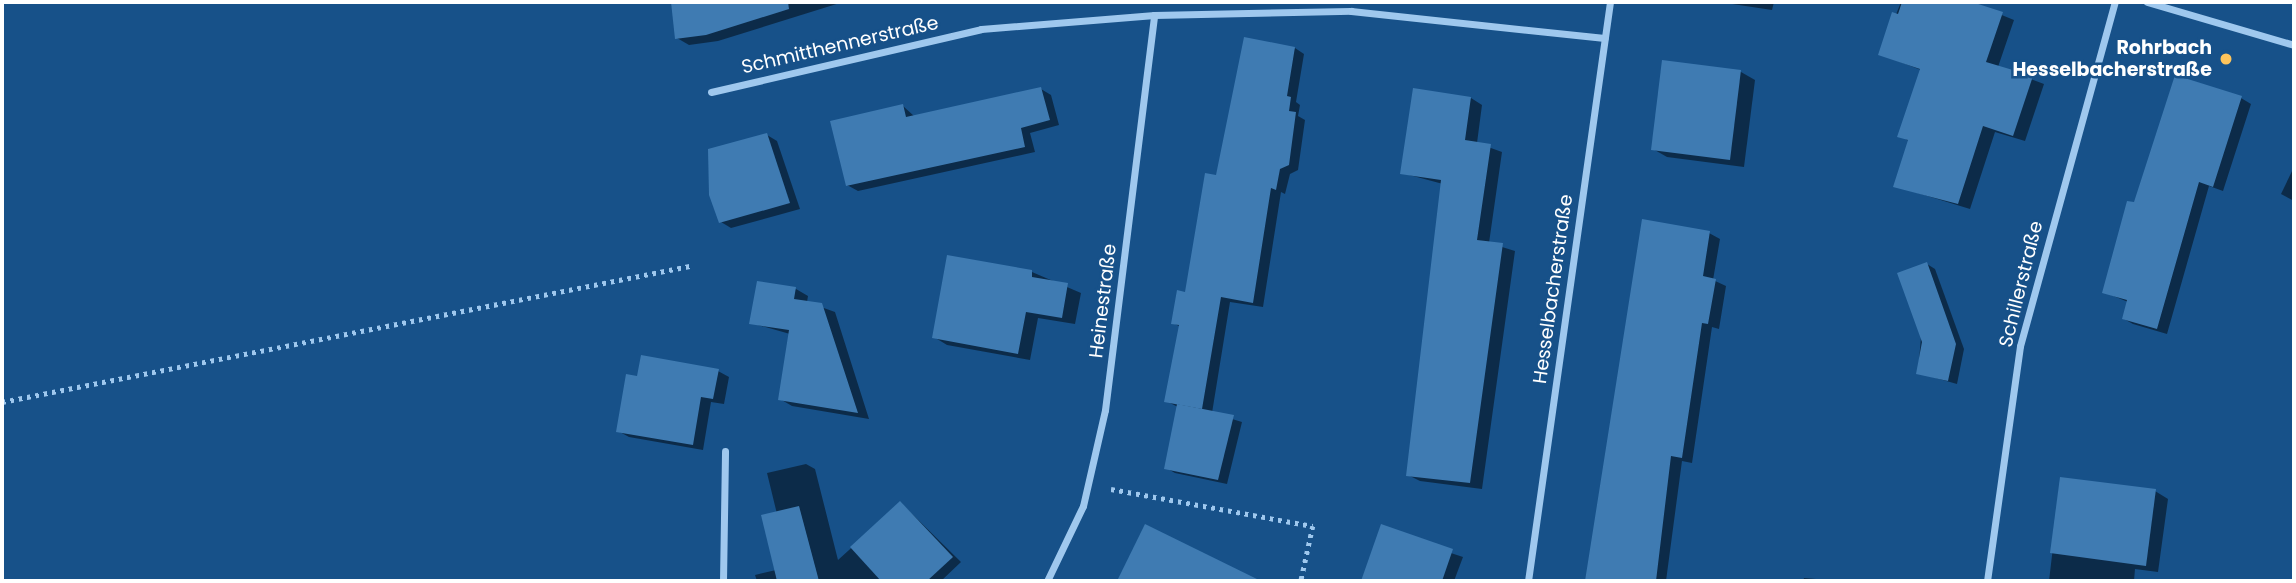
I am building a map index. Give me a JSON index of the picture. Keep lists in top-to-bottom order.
{
  "streets": {
    "street": [
      "Schmitthennerstraße",
      "Schillerstraße",
      "Hesselbacherstraße",
      "Heinestraße"
    ]
  },
  "crossings": [
    ["Schmitthennerstraße", "Hesselbacherstraße"],
    ["Schmitthennerstraße", "Heinestraße"]
  ],
  "places": ["Rohrbach Hesselbacherstraße"]
}
